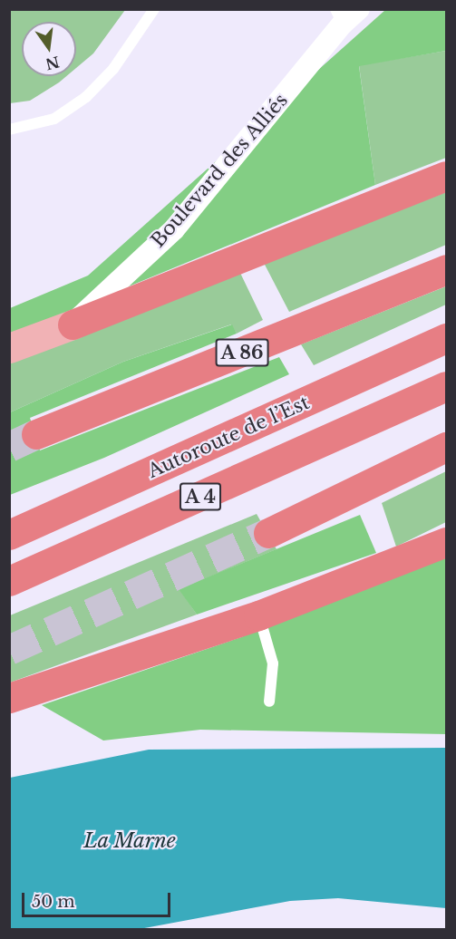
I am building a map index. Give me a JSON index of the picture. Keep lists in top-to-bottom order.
{
  "streets": {
    "highway": ["A 86", "Autoroute de l’Est", "A 4"],
    "street": ["Boulevard des Alliés"]
  },
  "water": ["La Marne"],
  "scale_bar": "50 m",
  "north": "bottom"
}
